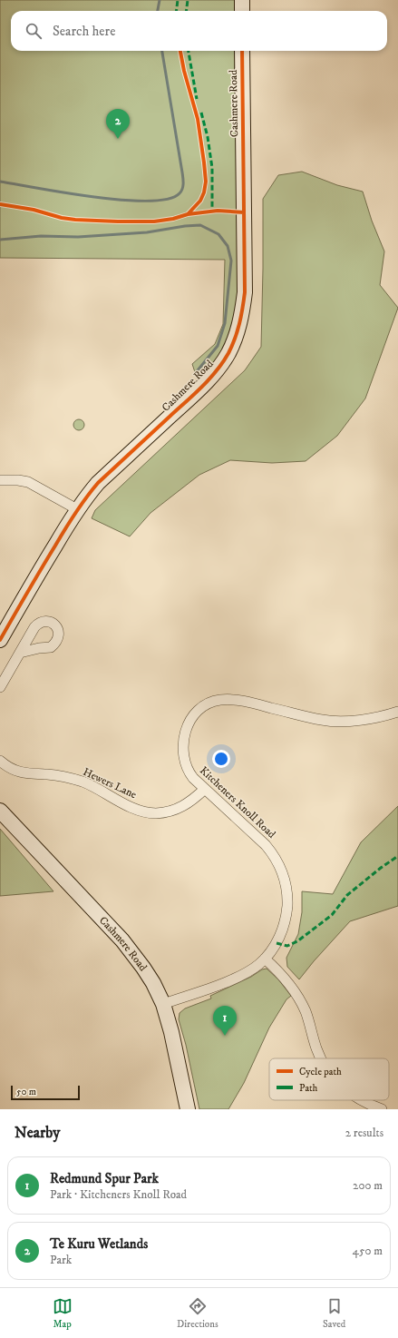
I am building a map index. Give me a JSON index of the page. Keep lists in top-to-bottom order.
{
  "streets": {
    "street": ["Cashmere Road", "Hewers Lane", "Kitcheners Knoll Road"]
  },
  "crossings": [
    ["Cashmere Road", "Kitcheners Knoll Road"],
    ["Hewers Lane", "Kitcheners Knoll Road"]
  ],
  "legend": ["Cycle path", "Path"],
  "scale_bar": "50 m",
  "page": {
    "search": "Search here",
    "pins": ["2", "1"],
    "scale": "50 m",
    "heading": ["Nearby", "2 results"],
    "list": [
      {
        "mark": "1",
        "name": "Redmund Spur Park",
        "note": "Park · Kitcheners Knoll Road",
        "value": "200 m"
      },
      {
        "mark": "2",
        "name": "Te Kuru Wetlands",
        "note": "Park",
        "value": "450 m"
      }
    ],
    "nav": ["Map", "Directions", "Saved"]
  }
}
